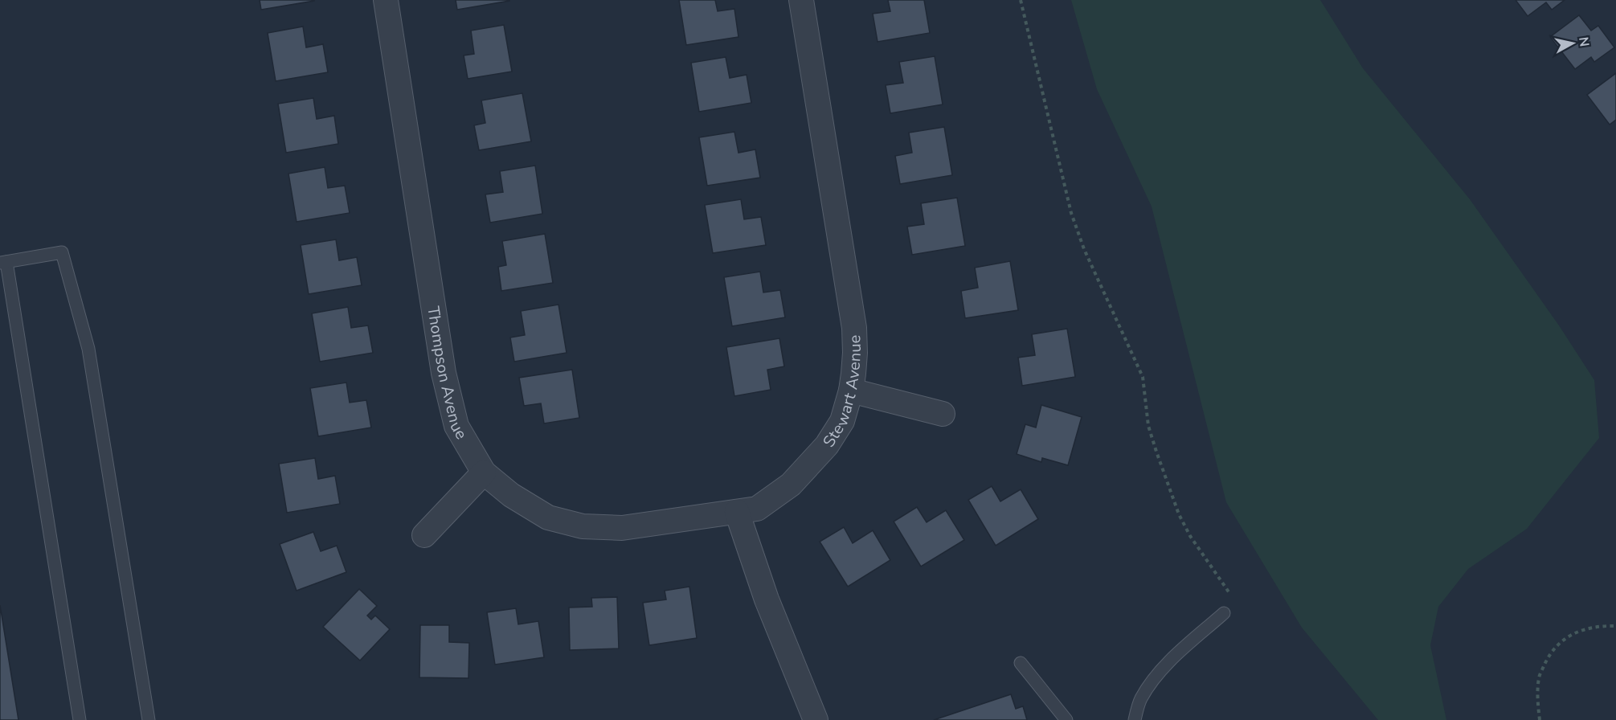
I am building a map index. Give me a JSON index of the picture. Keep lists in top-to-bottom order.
{
  "streets": {
    "street": ["Thompson Avenue", "Stewart Avenue"]
  },
  "crossings": [
    ["Thompson Avenue", "Stewart Avenue"]
  ],
  "north": "right"
}
